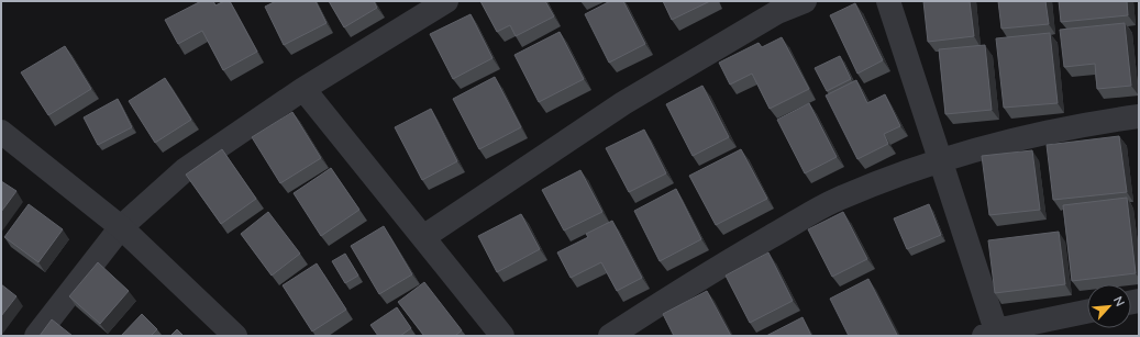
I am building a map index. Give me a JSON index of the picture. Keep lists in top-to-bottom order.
{
  "north": "top right"
}
